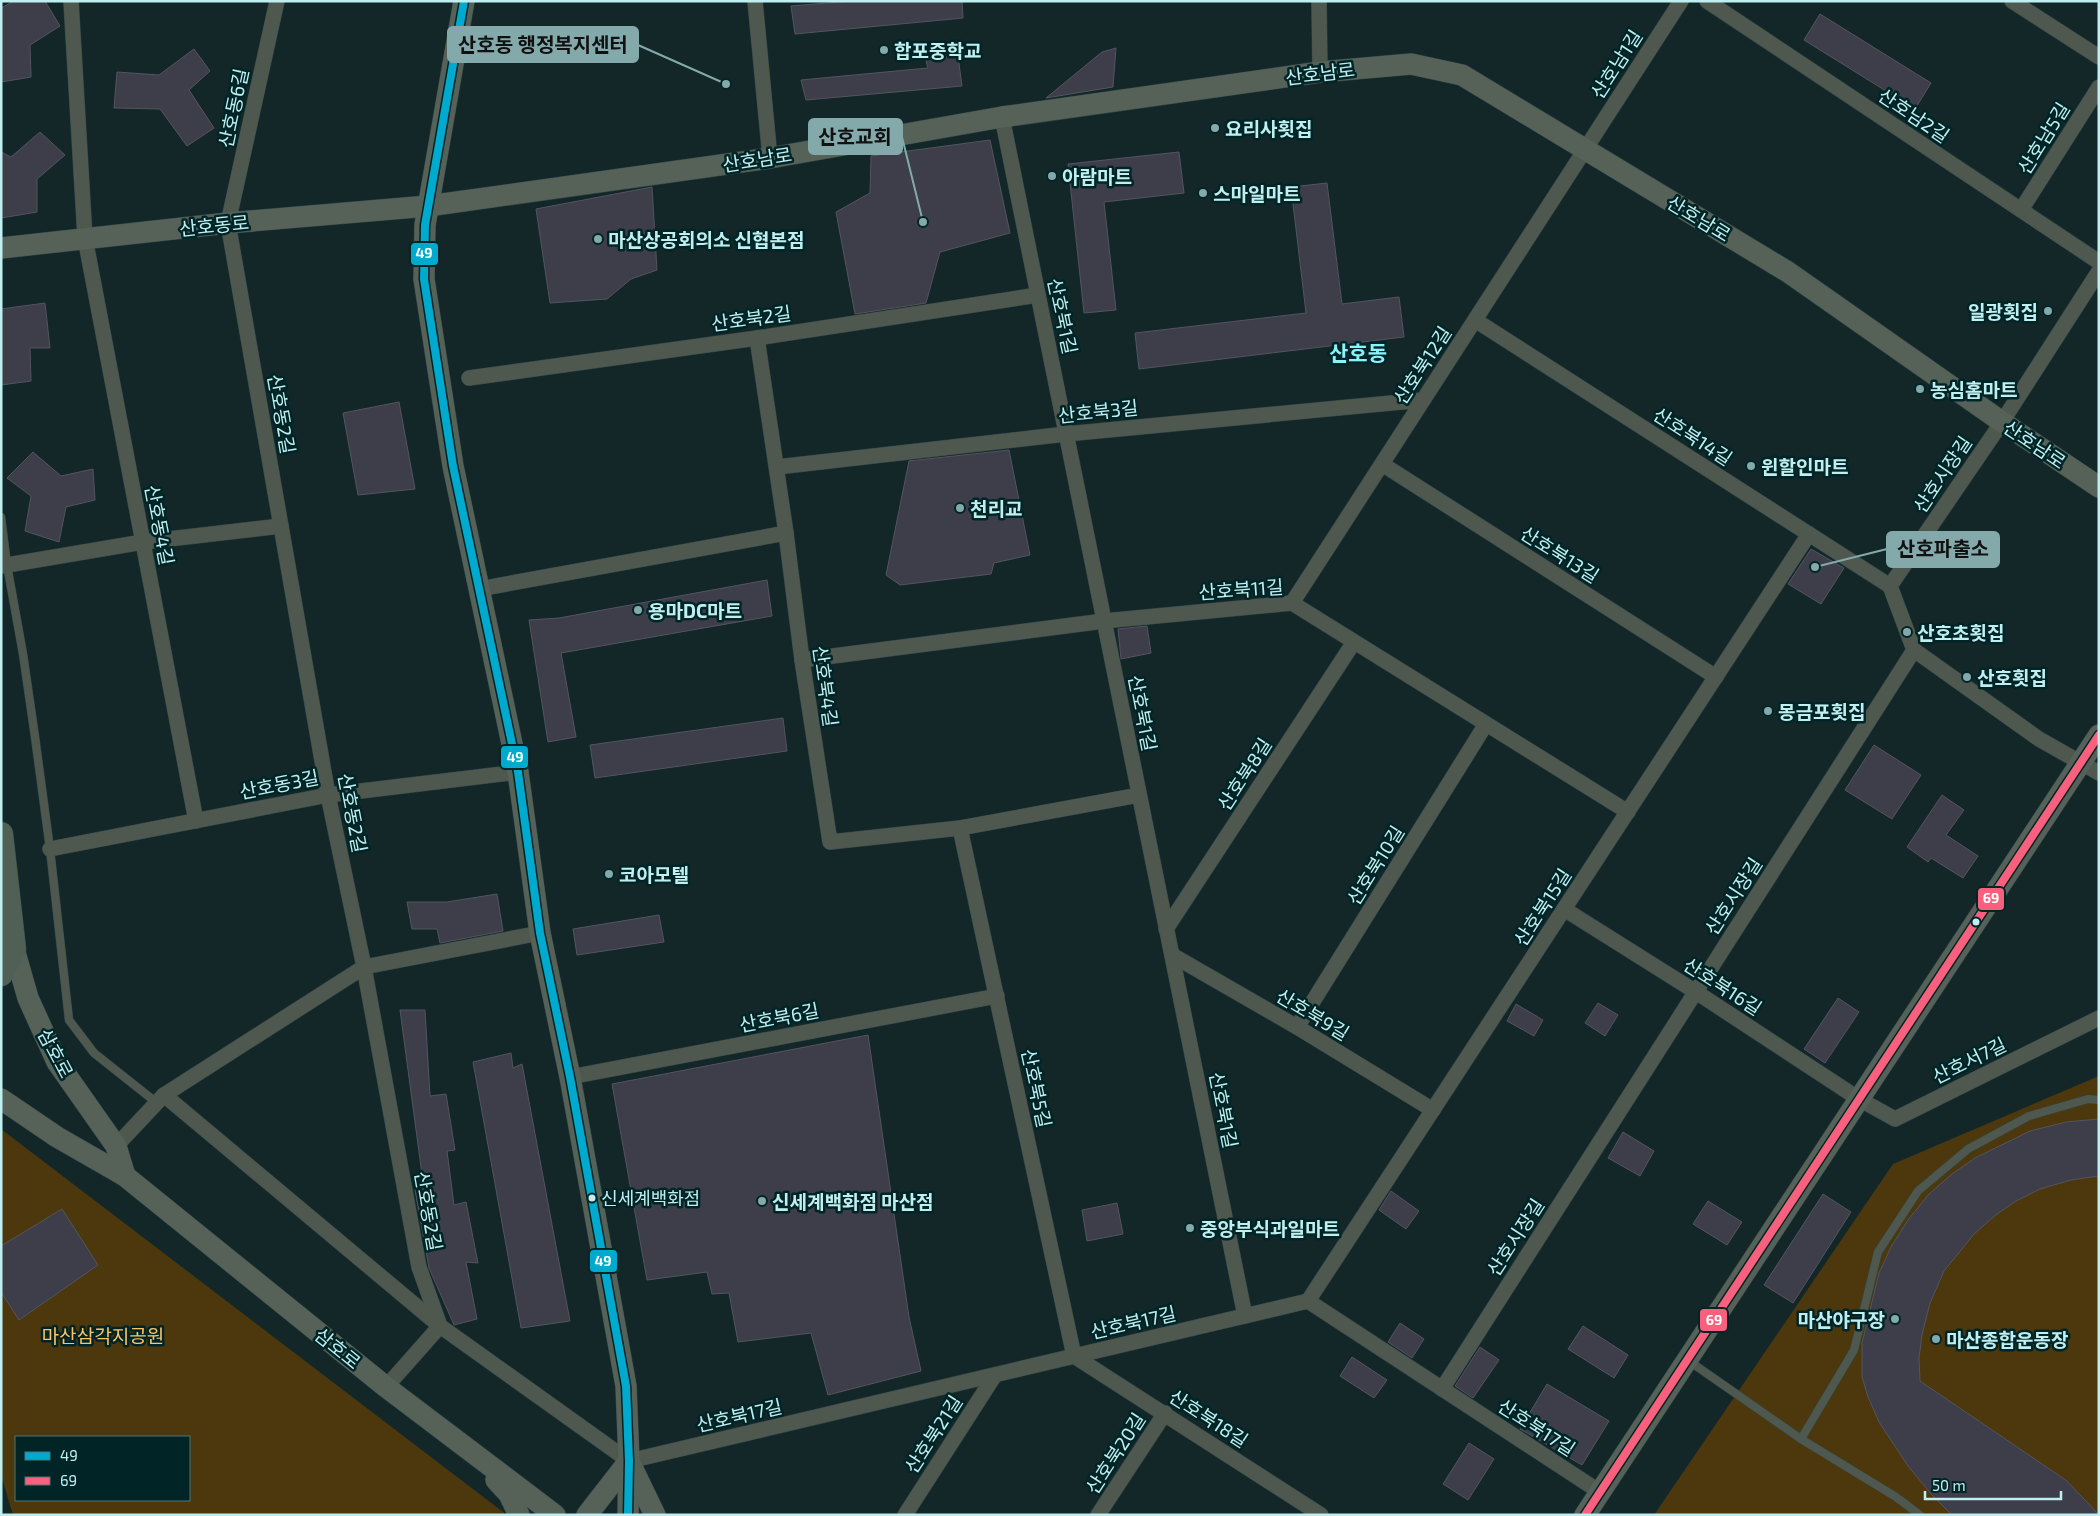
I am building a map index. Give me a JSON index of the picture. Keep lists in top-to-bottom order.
{
  "streets": {
    "main road": ["산호남로", "산호동로", "삼호로"],
    "street": [
      "산호남1길",
      "산호동6길",
      "산호남2길",
      "산호남5길",
      "산호북1길",
      "산호북2길",
      "산호북12길",
      "산호북3길",
      "산호동2길",
      "산호북14길",
      "산호시장길",
      "산호동4길",
      "산호북13길",
      "산호북11길",
      "산호북4길",
      "산호북8길",
      "산호동3길",
      "산호북10길",
      "산호북15길",
      "산호북16길",
      "산호북9길",
      "산호북6길",
      "산호서7길",
      "산호북5길",
      "산호북17길",
      "산호북18길",
      "산호북21길",
      "산호북20길"
    ]
  },
  "crossings": [
    ["산호남1길", "산호남로"],
    ["산호남1길", "산호북12길"],
    ["산호남로", "산호동로"],
    ["산호남로", "산호북1길"],
    ["산호남로", "산호북12길"],
    ["산호남로", "산호시장길"],
    ["산호동6길", "산호동로"],
    ["산호동6길", "산호동2길"],
    ["산호남2길", "산호남5길"],
    ["산호동로", "산호동2길"],
    ["산호동로", "산호동4길"],
    ["산호북1길", "산호북2길"],
    ["산호북1길", "산호북3길"],
    ["산호북1길", "산호북11길"],
    ["산호북1길", "산호북4길"],
    ["산호북1길", "산호북8길"],
    ["산호북1길", "산호북9길"],
    ["산호북1길", "산호북17길"],
    ["산호북2길", "산호북4길"],
    ["산호북12길", "산호북3길"],
    ["산호북12길", "산호북14길"],
    ["산호북12길", "산호북13길"],
    ["산호북12길", "산호북11길"],
    ["산호북3길", "산호북4길"],
    ["산호동2길", "산호동3길"],
    ["산호북14길", "산호시장길"],
    ["산호북14길", "산호북15길"],
    ["산호시장길", "산호북16길"],
    ["산호시장길", "산호북17길"],
    ["산호동4길", "산호동3길"],
    ["산호북13길", "산호북15길"],
    ["산호북11길", "산호북4길"],
    ["산호북11길", "산호북8길"],
    ["산호북11길", "산호북10길"],
    ["산호북11길", "산호북15길"],
    ["산호북4길", "산호북5길"],
    ["산호북10길", "산호북9길"],
    ["산호북15길", "산호북16길"],
    ["산호북15길", "산호북9길"],
    ["산호북15길", "산호북17길"],
    ["산호북16길", "산호서7길"],
    ["산호북6길", "산호북5길"],
    ["산호북5길", "산호북17길"],
    ["산호북5길", "산호북18길"],
    ["산호북17길", "산호북18길"],
    ["산호북17길", "산호북21길"],
    ["산호북18길", "산호북20길"]
  ],
  "districts": ["산호동"],
  "parks": ["마산삼각지공원"],
  "places": [
    "합포중학교",
    "산호동 행정복지센터",
    "요리사횟집",
    "아람마트",
    "스마일마트",
    "산호교회",
    "마산상공회의소 신협본점",
    "일광횟집",
    "농심홈마트",
    "윈할인마트",
    "천리교",
    "산호파출소",
    "용마DC마트",
    "산호초횟집",
    "산호횟집",
    "몽금포횟집",
    "코아모텔",
    "신세계백화점",
    "신세계백화점 마산점",
    "중앙부식과일마트",
    "마산야구장",
    "마산종합운동장"
  ],
  "lines": ["transit line 49", "transit line 69"],
  "legend": ["49", "69"],
  "scale_bar": "50 m"
}
